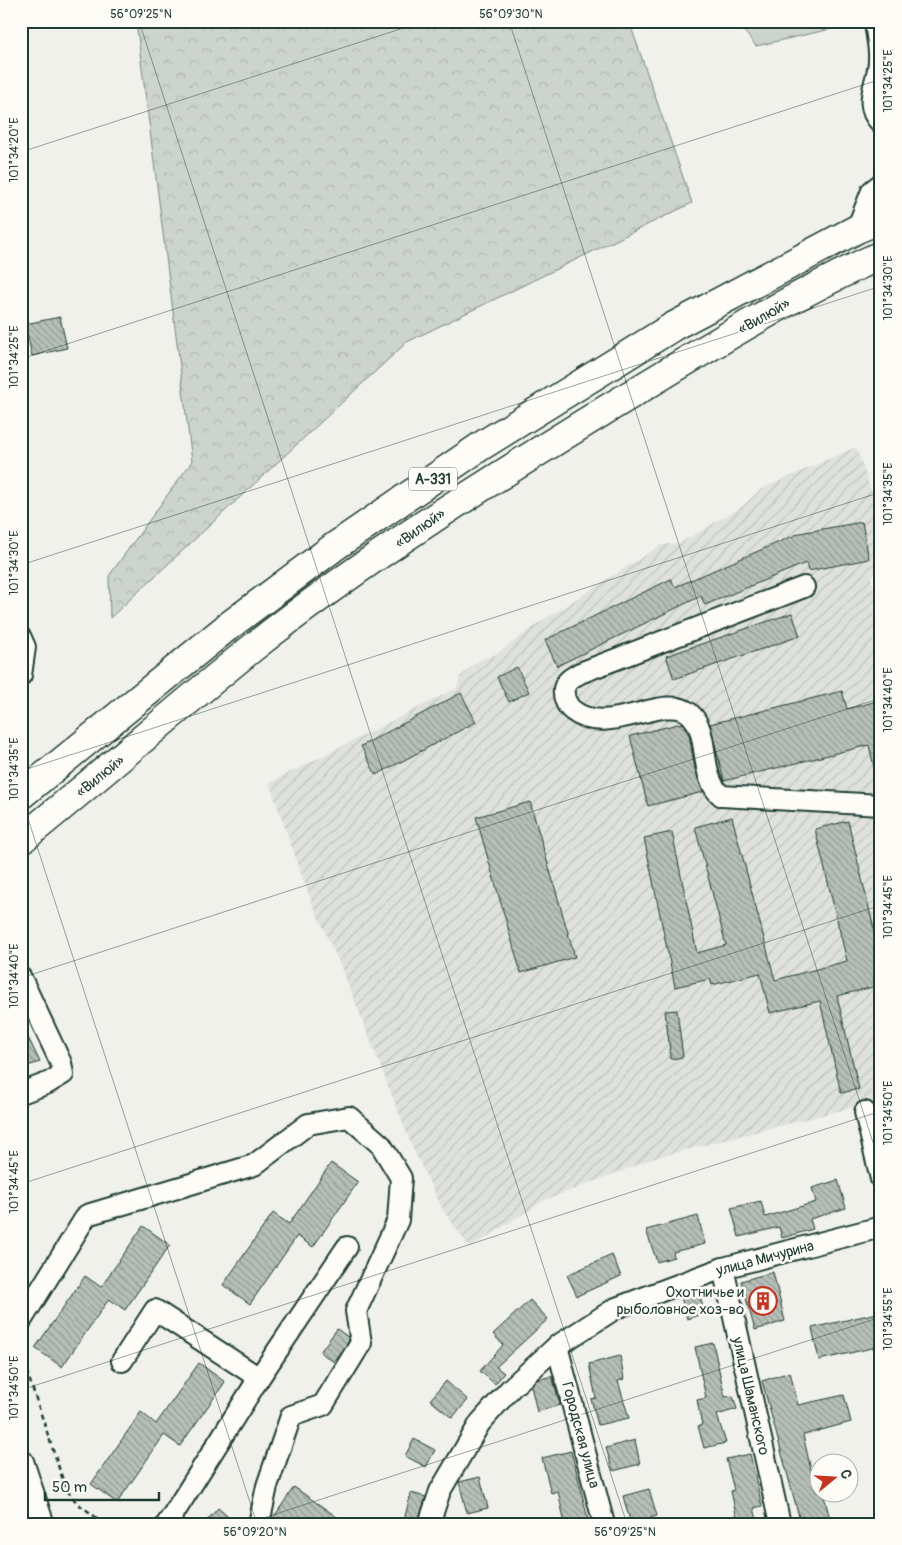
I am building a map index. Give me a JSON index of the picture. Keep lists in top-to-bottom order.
{
  "streets": {
    "highway": ["«Вилюй»", "А-331"],
    "street": ["улица Мичурина", "улица Шаманского", "Городская улица"]
  },
  "crossings": [
    ["улица Мичурина", "улица Шаманского"],
    ["улица Мичурина", "Городская улица"]
  ],
  "places": {
    "building": ["Охотничье и рыболовное хоз-во"]
  },
  "scale_bar": "50 m",
  "north": "right",
  "coordinates": [
    "56°09'25\"N",
    "56°09'30\"N",
    "101°34'25\"E",
    "101°34'20\"E",
    "101°34'30\"E",
    "101°34'35\"E",
    "101°34'40\"E",
    "101°34'45\"E",
    "101°34'50\"E",
    "101°34'55\"E",
    "56°09'20\"N"
  ]
}
